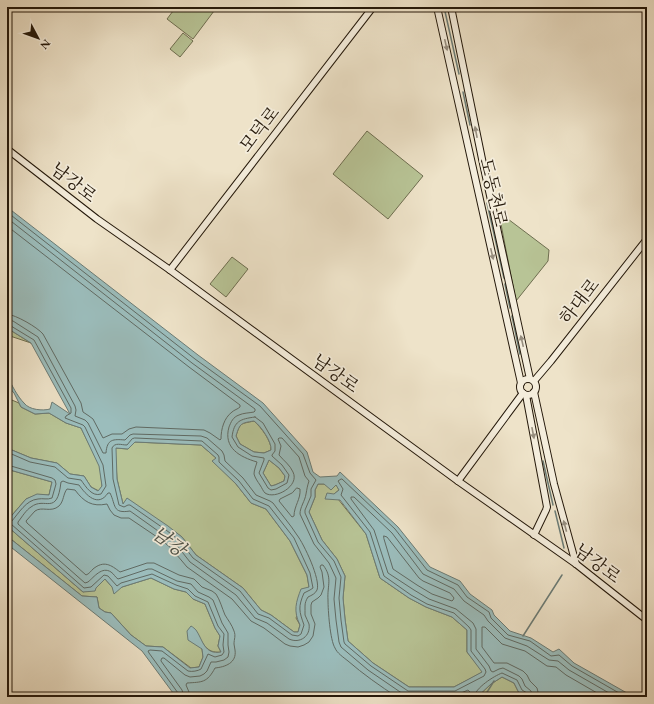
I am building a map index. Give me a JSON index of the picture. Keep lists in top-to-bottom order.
{
  "streets": {
    "street": [
      "모덕로",
      "남강로",
      "도동천로",
      "하대로"
    ]
  },
  "crossings": [
    ["모덕로", "남강로"],
    ["도동천로", "하대로"]
  ],
  "water": ["남강"],
  "north": "bottom right"
}
